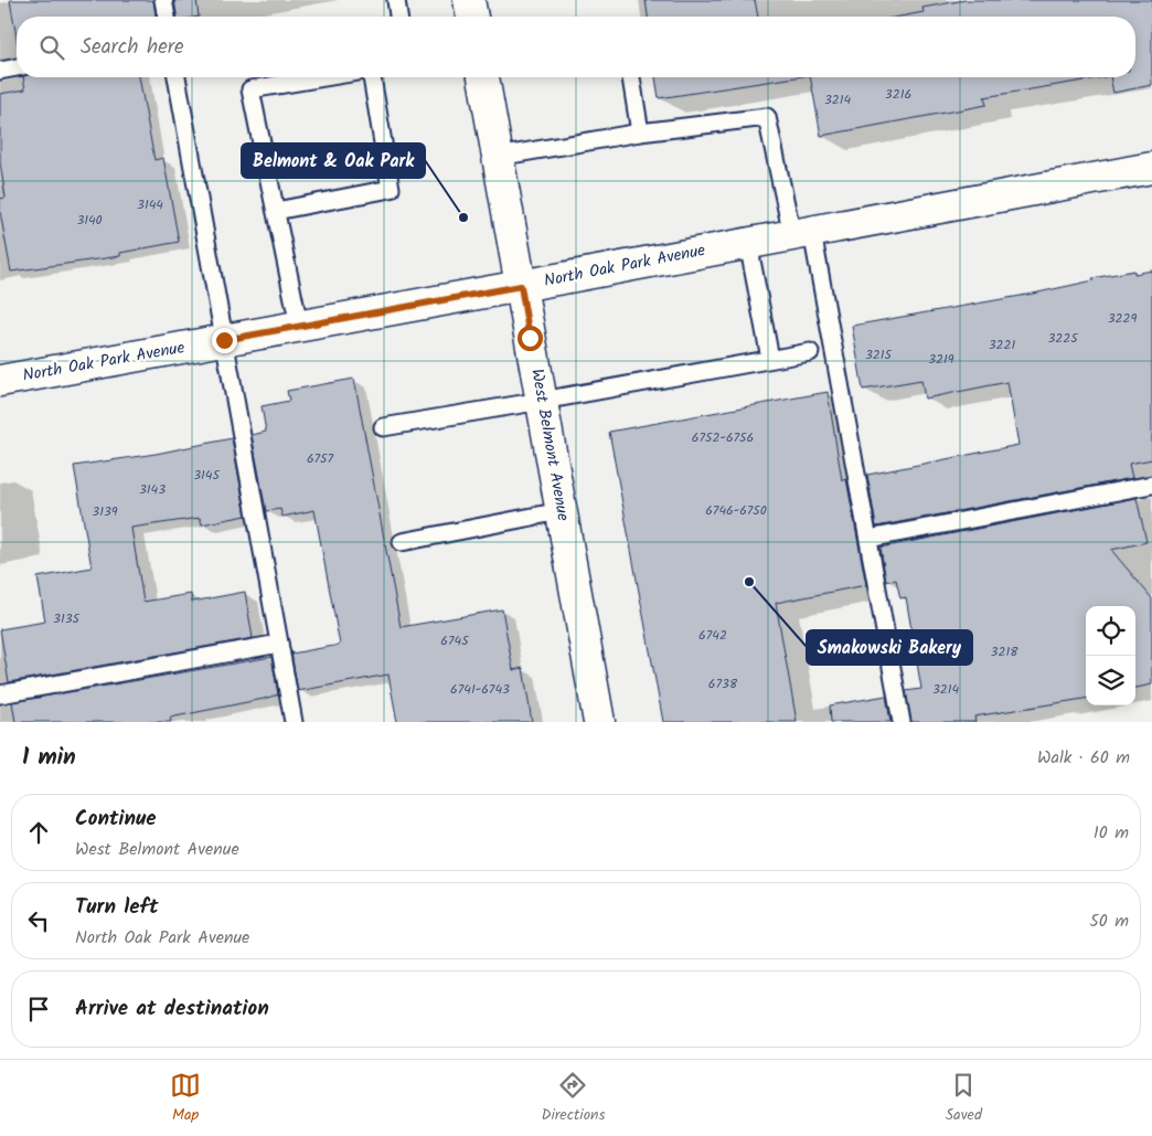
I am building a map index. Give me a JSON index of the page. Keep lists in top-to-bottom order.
{
  "streets": {
    "street": ["North Oak Park Avenue", "West Belmont Avenue"]
  },
  "crossings": [
    ["North Oak Park Avenue", "West Belmont Avenue"]
  ],
  "places": ["Belmont & Oak Park", "Smakowski Bakery"],
  "house_numbers": [
    "3216",
    "3214",
    "3144",
    "3140",
    "3229",
    "3225",
    "3221",
    "3215",
    "3219",
    "6752-6756",
    "6757",
    "3145",
    "3143",
    "6746-6750",
    "3139",
    "3135",
    "6742",
    "6745",
    "3218",
    "6738",
    "6741-6743",
    "3214"
  ],
  "page": {
    "search": "Search here",
    "heading": ["1 min", "Walk · 60 m"],
    "list": [
      ["Continue", "West Belmont Avenue", "10 m"],
      ["Turn left", "North Oak Park Avenue", "50 m"],
      "Arrive at destination"
    ],
    "nav": ["Map", "Directions", "Saved"]
  }
}
